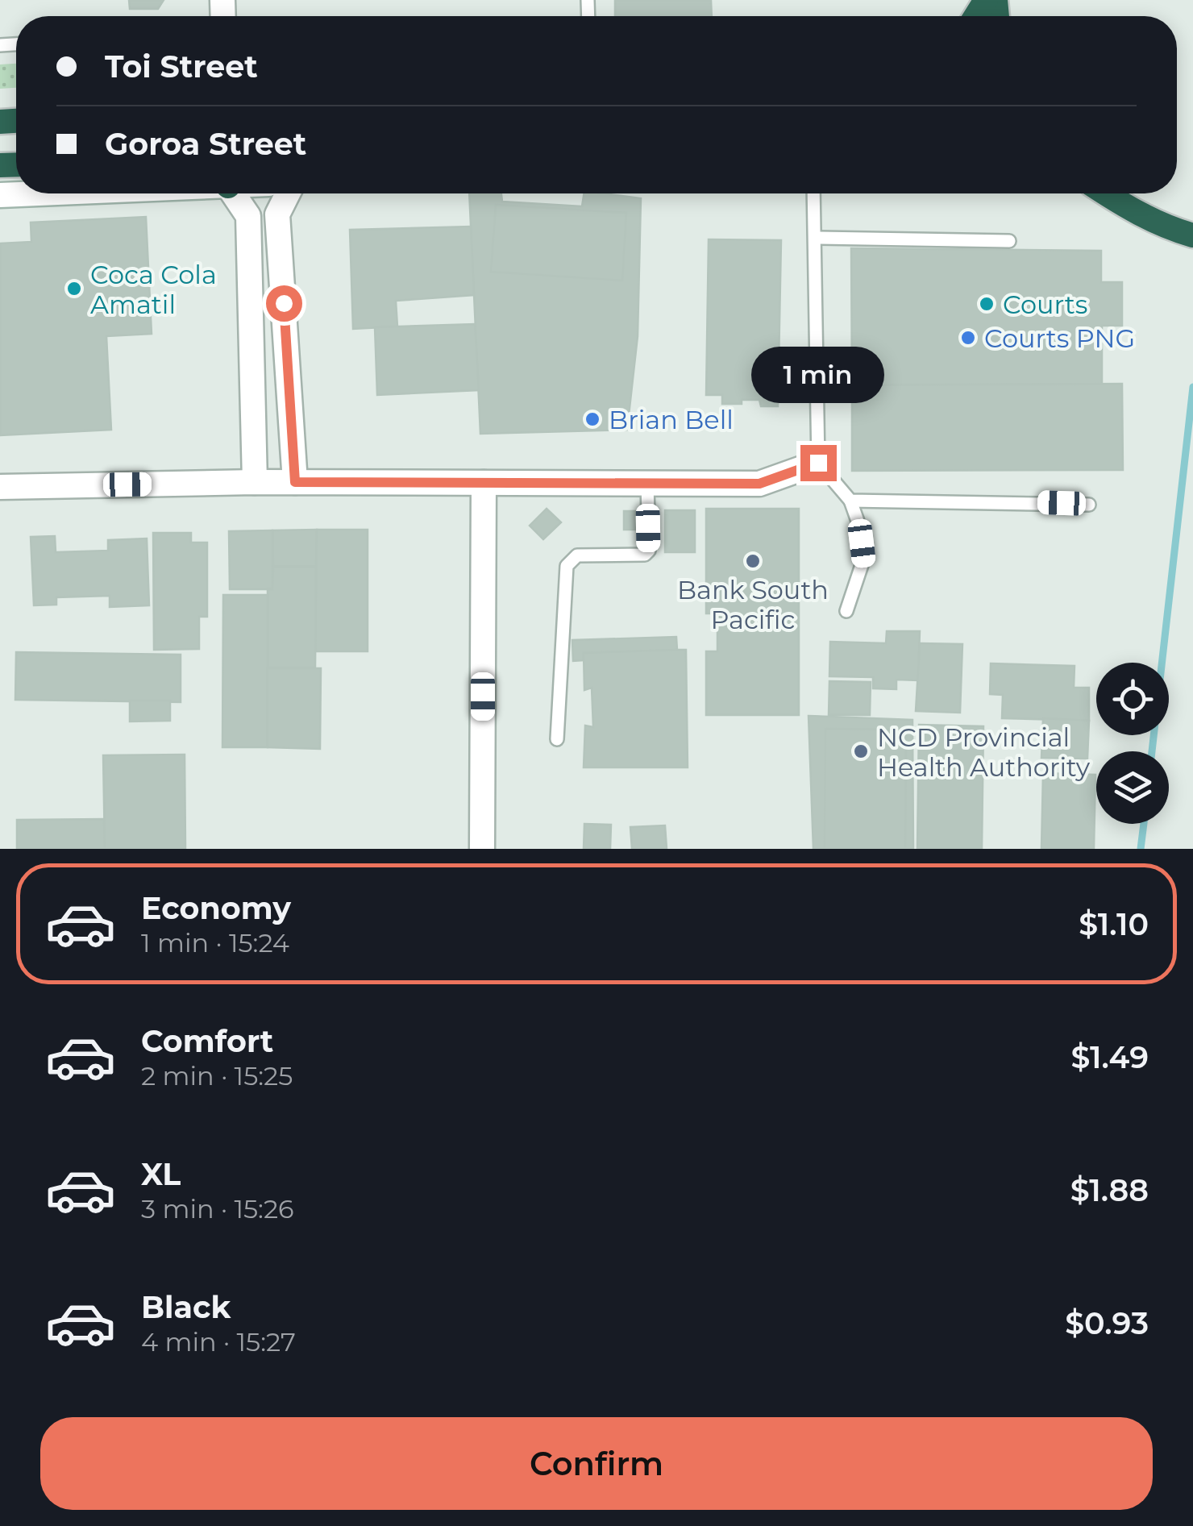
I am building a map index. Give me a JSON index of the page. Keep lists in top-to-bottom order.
{
  "places": [
    "Coca Cola Amatil",
    "Courts",
    "Courts PNG",
    "Brian Bell",
    "Bank South Pacific",
    "NCD Provincial Health Authority"
  ],
  "page": {
    "banner": ["Toi Street", "Goroa Street"],
    "bubble": "1 min",
    "list": [
      {
        "name": "Economy",
        "note": "1 min · 15:24",
        "value": "$1.10"
      },
      {
        "name": "Comfort",
        "note": "2 min · 15:25",
        "value": "$1.49"
      },
      {
        "name": "XL",
        "note": "3 min · 15:26",
        "value": "$1.88"
      },
      {
        "name": "Black",
        "note": "4 min · 15:27",
        "value": "$0.93"
      }
    ],
    "buttons": "Confirm"
  }
}
